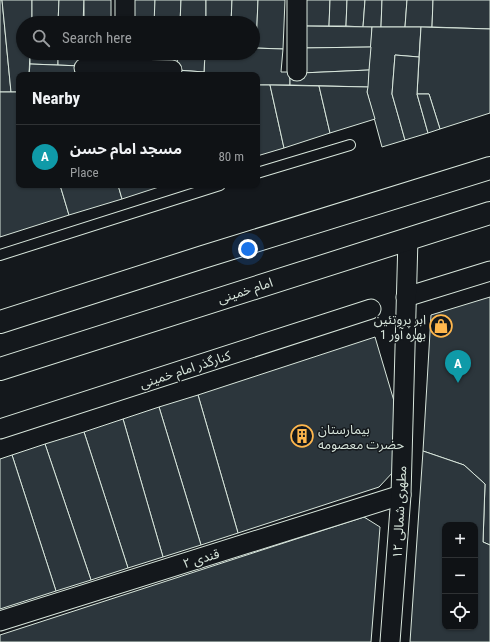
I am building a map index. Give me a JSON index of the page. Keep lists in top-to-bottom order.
{
  "streets": {
    "main road": ["امام خمینی"],
    "street": ["کنارگذر امام خمینی", "مطهری شمالی ۱۲", "قندی ۲"]
  },
  "crossings": [
    ["امام خمینی", "مطهری شمالی ۱۲"],
    ["مطهری شمالی ۱۲", "قندی ۲"]
  ],
  "places": {
    "shop": ["ابر پروتئین بهره آور 1"],
    "building": ["بیمارستان حضرت معصومه"]
  },
  "page": {
    "search": "Search here",
    "heading": "Nearby",
    "list": [
      {
        "mark": "A",
        "name": "مسجد امام حسن",
        "note": "Place",
        "value": "80 m"
      }
    ],
    "pins": "A",
    "map_buttons": ["+", "−"]
  }
}
